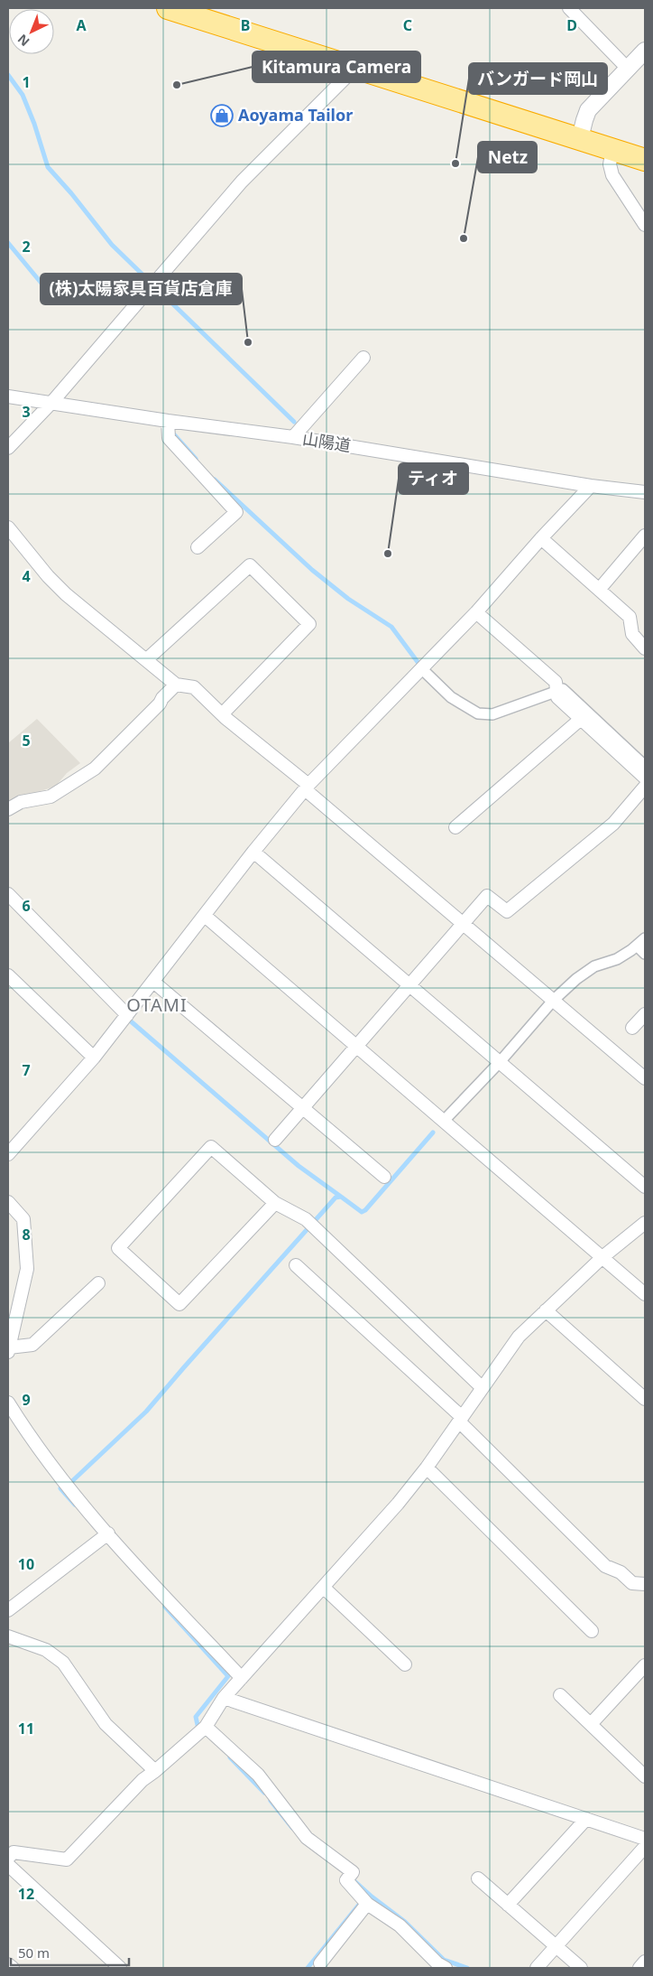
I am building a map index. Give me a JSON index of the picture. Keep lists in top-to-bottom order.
{
  "streets": {
    "street": ["山陽道"]
  },
  "districts": ["OTAMI"],
  "places": {
    "other": [
      "Kitamura Camera",
      "バンガード岡山",
      "Netz",
      "(株)太陽家具百貨店倉庫",
      "ティオ"
    ],
    "shop": ["Aoyama Tailor"]
  },
  "scale_bar": "50 m",
  "north": "bottom left",
  "grid": {
    "columns": [
      "A",
      "B",
      "C",
      "D"
    ],
    "rows": [
      "1",
      "2",
      "3",
      "4",
      "5",
      "6",
      "7",
      "8",
      "9",
      "10",
      "11",
      "12"
    ]
  }
}
